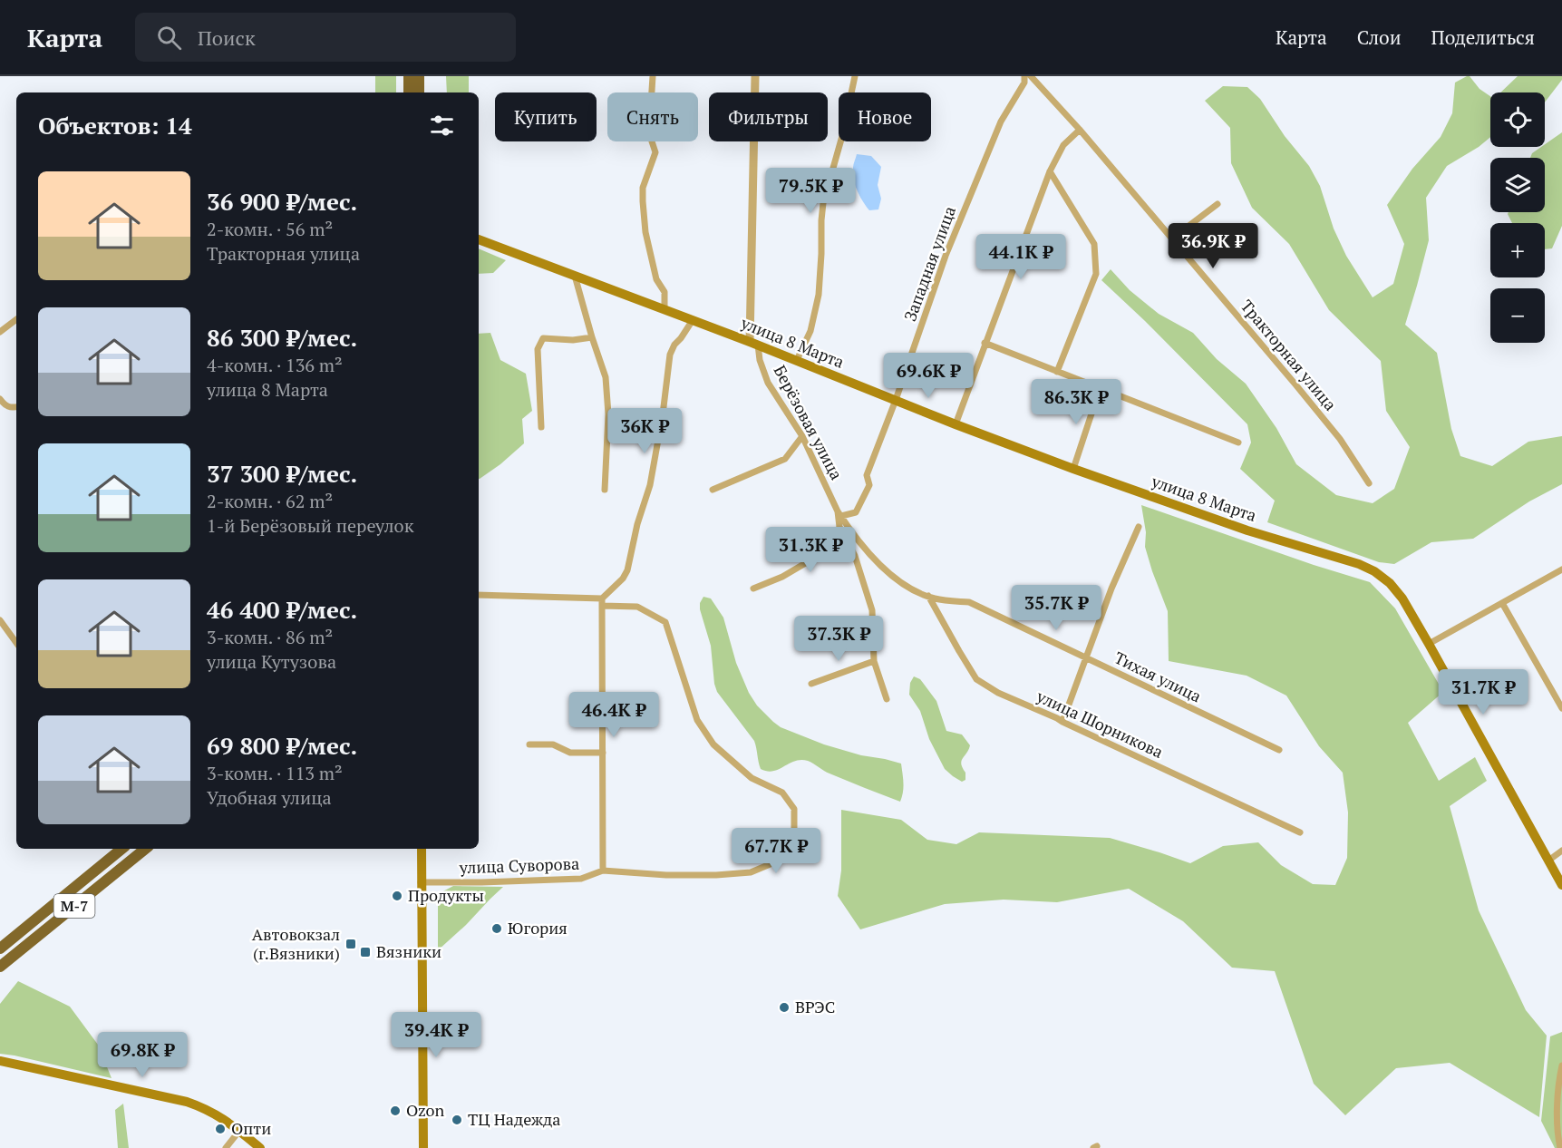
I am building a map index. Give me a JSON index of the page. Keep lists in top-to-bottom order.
{
  "streets": {
    "highway": ["М-7"],
    "main road": ["улица 8 Марта"],
    "street": [
      "Западная улица",
      "Тракторная улица",
      "Берёзовая улица",
      "Тихая улица",
      "улица Шорникова",
      "улица Суворова"
    ]
  },
  "crossings": [
    ["Западная улица", "улица 8 Марта"],
    ["Западная улица", "Берёзовая улица"],
    ["Западная улица", "Тихая улица"],
    ["улица 8 Марта", "Берёзовая улица"],
    ["Берёзовая улица", "Тихая улица"],
    ["Тихая улица", "улица Шорникова"]
  ],
  "places": {
    "other": [
      "Продукты",
      "Югория",
      "ВРЭС",
      "Ozon",
      "ТЦ Надежда",
      "Опти"
    ],
    "transit": ["Автовокзал (г.Вязники)", "Вязники"]
  },
  "page": {
    "header": "Карта",
    "search": "Поиск",
    "nav": ["Карта", "Слои", "Поделиться"],
    "map_buttons": ["+", "−"],
    "chip": [
      "Купить",
      "Снять",
      "Фильтры",
      "Новое"
    ],
    "heading": "Объектов: 14",
    "list": [
      {
        "name": "36 900 ₽/мес.",
        "note": "2-комн. · 56 m² · Тракторная улица"
      },
      {
        "name": "86 300 ₽/мес.",
        "note": "4-комн. · 136 m² · улица 8 Марта"
      },
      {
        "name": "37 300 ₽/мес.",
        "note": "2-комн. · 62 m² · 1-й Берёзовый переулок"
      },
      {
        "name": "46 400 ₽/мес.",
        "note": "3-комн. · 86 m² · улица Кутузова"
      },
      {
        "name": "69 800 ₽/мес.",
        "note": "3-комн. · 113 m² · Удобная улица"
      }
    ],
    "price": [
      "79.5K ₽",
      "36.9K ₽",
      "44.1K ₽",
      "69.6K ₽",
      "86.3K ₽",
      "36K ₽",
      "31.3K ₽",
      "35.7K ₽",
      "37.3K ₽",
      "31.7K ₽",
      "46.4K ₽",
      "67.7K ₽",
      "39.4K ₽",
      "69.8K ₽"
    ]
  }
}
